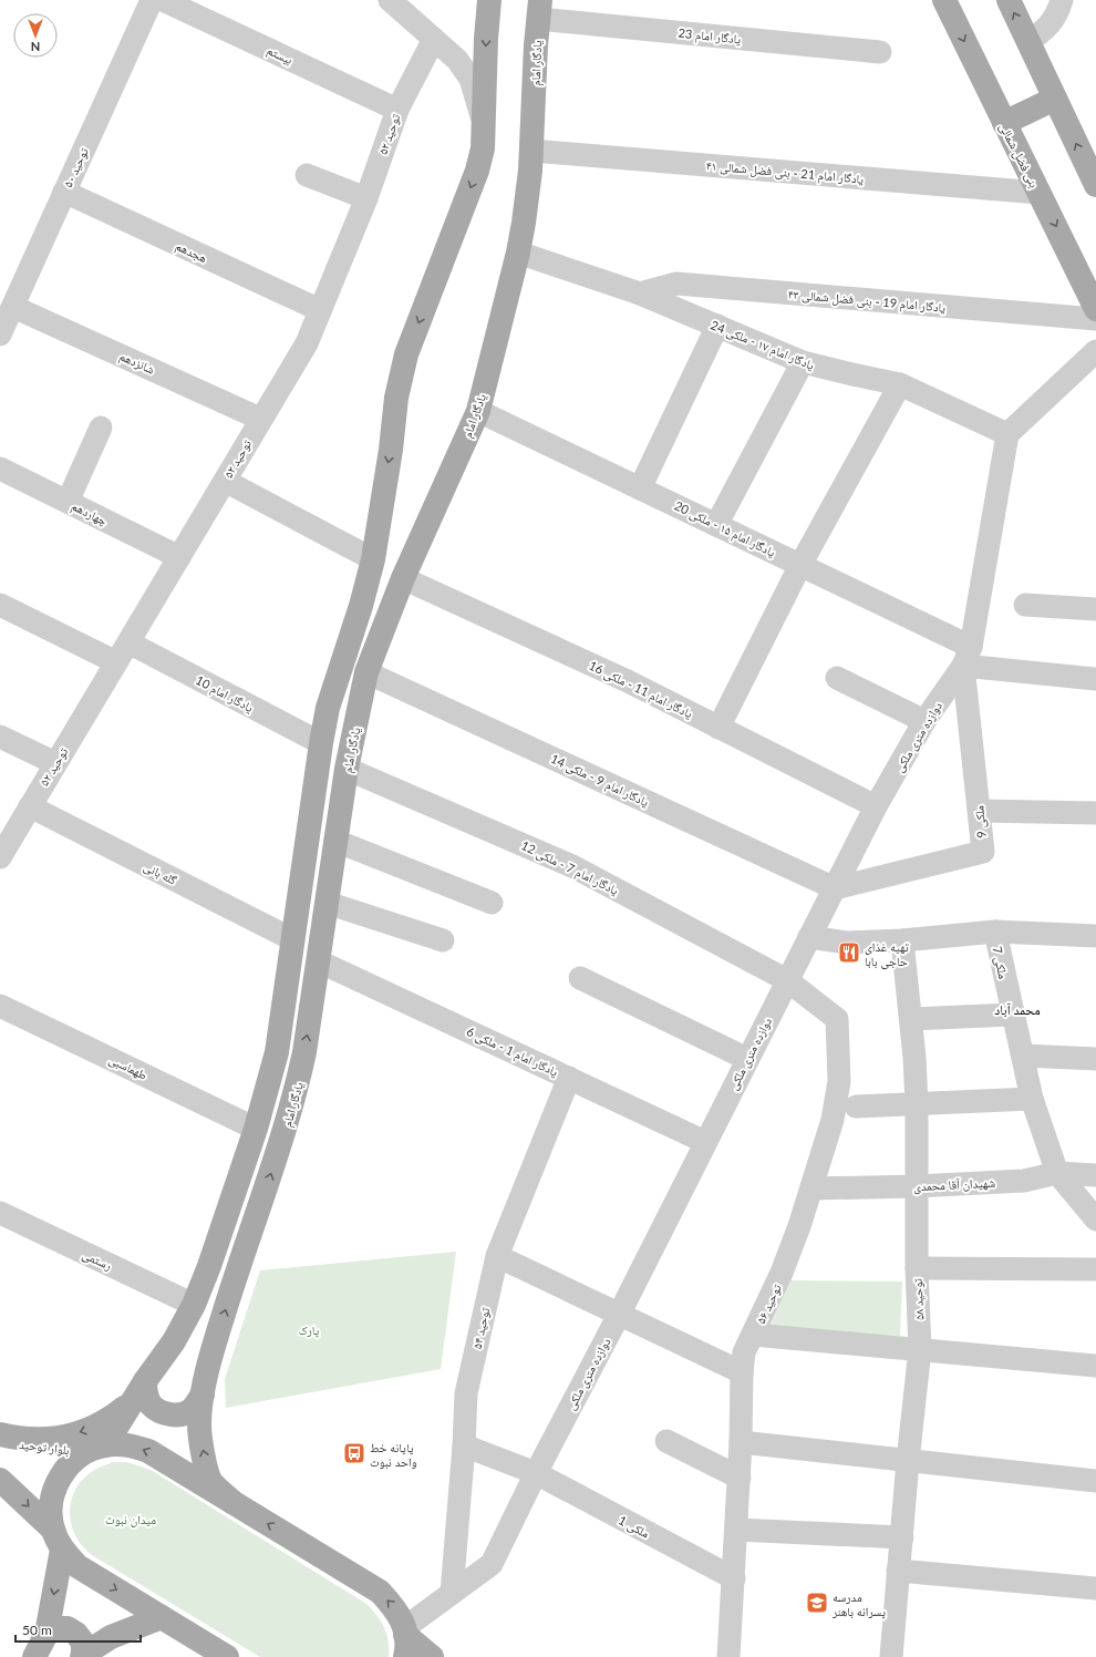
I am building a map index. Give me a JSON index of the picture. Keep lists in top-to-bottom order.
{
  "streets": {
    "main road": ["یادگار امام", "بنی فضل شمالی", "بلوار توحید"],
    "street": [
      "یادگار امام 23",
      "بیستم",
      "توحید ۵۲",
      "توحید ۵۰",
      "یادگار امام 21 - بنی فضل شمالی ۴۱",
      "هجدهم",
      "یادگار امام 19 - بنی فضل شمالی ۴۳",
      "یادگار امام ۱۷ - ملکی 24",
      "شانزدهم",
      "چهاردهم",
      "یادگار امام ۱۵ - ملکی 20",
      "یادگار امام 11 - ملکی 16",
      "یادگار امام 10",
      "دوازده متری ملکی",
      "یادگار امام 9 - ملکی 14",
      "ملکی 9",
      "یادگار امام 7 - ملکی 12",
      "گله بانی",
      "ملکی 7",
      "یادگار امام 1 - ملکی 6",
      "طهماسبی",
      "شهیدان آقا محمدی",
      "رستمی",
      "توحید ۵۸",
      "توحید ۵۶",
      "توحید ۵۴",
      "ملکی 1"
    ]
  },
  "crossings": [
    ["یادگار امام 23", "یادگار امام"],
    ["بیستم", "توحید ۵۲"],
    ["یادگار امام", "یادگار امام 21 - بنی فضل شمالی ۴۱"],
    ["یادگار امام", "یادگار امام ۱۷ - ملکی 24"],
    ["یادگار امام", "یادگار امام ۱۵ - ملکی 20"],
    ["یادگار امام", "یادگار امام 11 - ملکی 16"],
    ["یادگار امام", "یادگار امام 9 - ملکی 14"],
    ["یادگار امام", "یادگار امام 7 - ملکی 12"],
    ["یادگار امام", "یادگار امام 1 - ملکی 6"],
    ["توحید ۵۲", "هجدهم"],
    ["توحید ۵۲", "شانزدهم"],
    ["توحید ۵۲", "چهاردهم"],
    ["توحید ۵۲", "یادگار امام 10"],
    ["توحید ۵۲", "گله بانی"],
    ["بنی فضل شمالی", "یادگار امام 21 - بنی فضل شمالی ۴۱"],
    ["توحید ۵۰", "هجدهم"],
    ["توحید ۵۰", "شانزدهم"],
    ["یادگار امام 19 - بنی فضل شمالی ۴۳", "یادگار امام ۱۷ - ملکی 24"],
    ["یادگار امام ۱۷ - ملکی 24", "دوازده متری ملکی"],
    ["یادگار امام ۱۵ - ملکی 20", "دوازده متری ملکی"],
    ["یادگار امام ۱۵ - ملکی 20", "ملکی 9"],
    ["یادگار امام 11 - ملکی 16", "دوازده متری ملکی"],
    ["دوازده متری ملکی", "یادگار امام 9 - ملکی 14"],
    ["دوازده متری ملکی", "ملکی 9"],
    ["دوازده متری ملکی", "یادگار امام 7 - ملکی 12"],
    ["دوازده متری ملکی", "ملکی 7"],
    ["دوازده متری ملکی", "یادگار امام 1 - ملکی 6"],
    ["دوازده متری ملکی", "توحید ۵۶"],
    ["دوازده متری ملکی", "توحید ۵۴"],
    ["دوازده متری ملکی", "ملکی 1"],
    ["یادگار امام 9 - ملکی 14", "ملکی 9"],
    ["یادگار امام 7 - ملکی 12", "توحید ۵۶"],
    ["ملکی 7", "شهیدان آقا محمدی"],
    ["ملکی 7", "توحید ۵۸"],
    ["یادگار امام 1 - ملکی 6", "توحید ۵۴"],
    ["شهیدان آقا محمدی", "توحید ۵۸"],
    ["شهیدان آقا محمدی", "توحید ۵۶"],
    ["توحید ۵۶", "ملکی 1"],
    ["توحید ۵۴", "ملکی 1"]
  ],
  "districts": ["محمد آباد"],
  "parks": ["پارک", "میدان نبوت"],
  "places": {
    "restaurant": ["تهیه غذای حاجی بابا"],
    "bus stop": ["پایانه خط واحد نبوت"],
    "school or university": ["مدرسه پسرانه باهنر"]
  },
  "scale_bar": "50 m",
  "north": "bottom"
}
